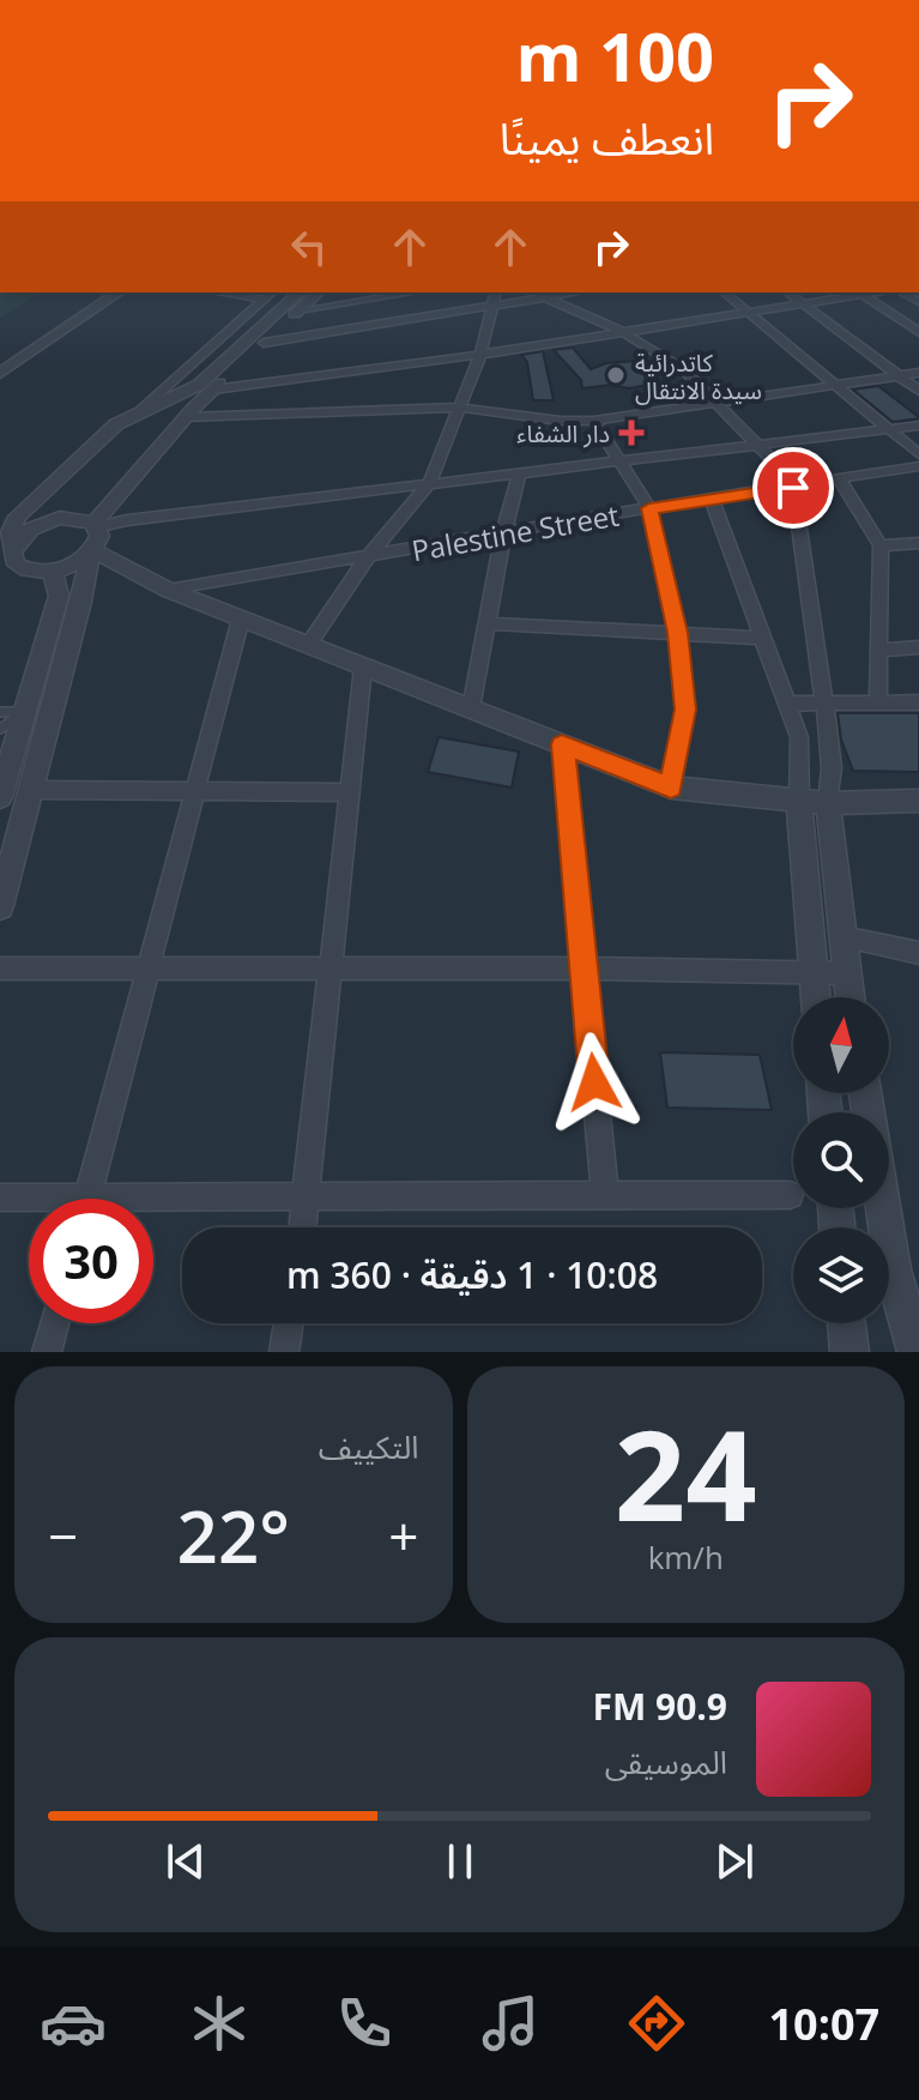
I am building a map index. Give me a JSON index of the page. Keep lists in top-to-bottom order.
{
  "streets": {
    "street": ["Palestine Street"]
  },
  "places": {
    "other": ["كاتدرائية سيدة الانتقال"],
    "health": ["دار الشفاء"]
  },
  "north": "top",
  "page": {
    "turn": ["100 m", "انعطف يمينًا"],
    "limit": "30",
    "trip": "10:08 · 1 دقيقة · 360 m",
    "tile": [
      ["24", "km/h"],
      "التكييف"
    ],
    "heat": ["−", "22°", "+"],
    "song": ["90.9 FM", "الموسيقى"],
    "tabs": "10:07"
  }
}
